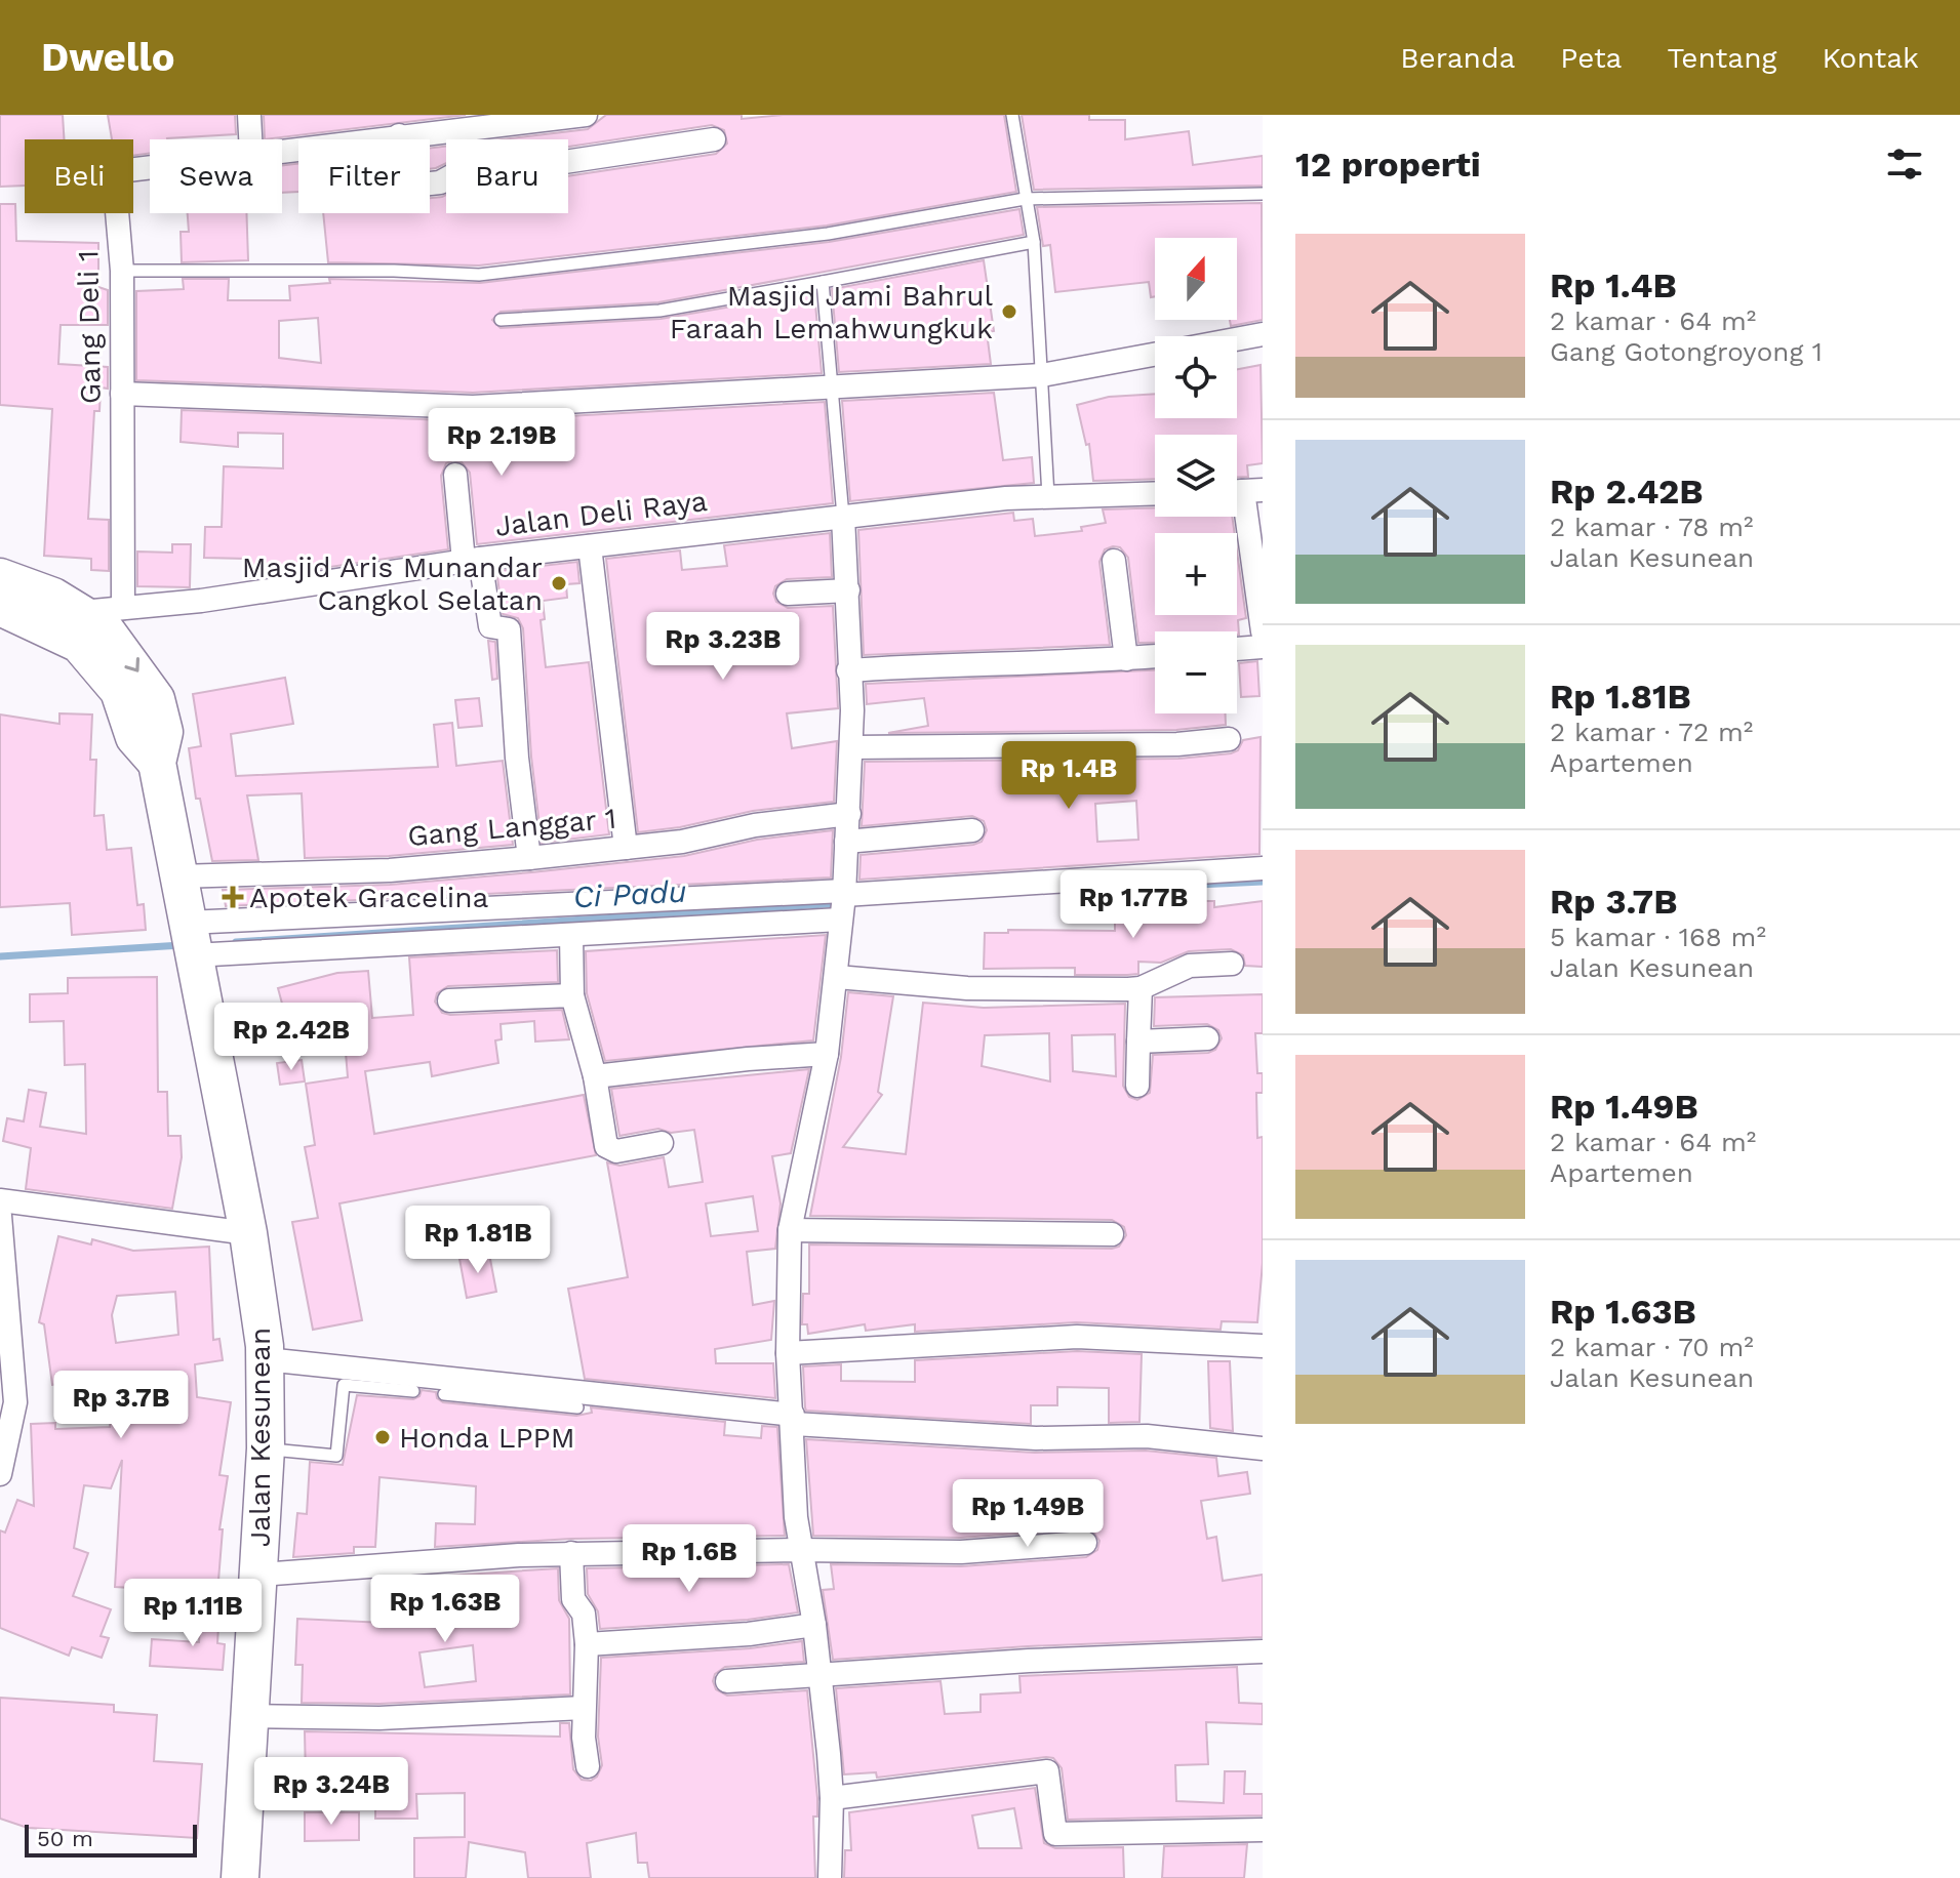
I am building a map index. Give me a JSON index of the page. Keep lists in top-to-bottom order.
{
  "streets": {
    "highway": ["Jalan Kesunean"],
    "street": ["Gang Deli 1", "Jalan Deli Raya", "Gang Langgar 1"]
  },
  "crossings": [
    ["Gang Deli 1", "Jalan Deli Raya"],
    ["Gang Langgar 1", "Jalan Kesunean"]
  ],
  "water": ["Ci Padu"],
  "places": {
    "other": ["Masjid Jami Bahrul Faraah Lemahwungkuk", "Masjid Aris Munandar Cangkol Selatan", "Honda LPPM"],
    "health": ["Apotek Gracelina"]
  },
  "scale_bar": "50 m",
  "north": "top",
  "page": {
    "header": "Dwello",
    "nav": [
      "Beranda",
      "Peta",
      "Tentang",
      "Kontak"
    ],
    "heading": "12 properti",
    "chip": [
      "Beli",
      "Sewa",
      "Filter",
      "Baru"
    ],
    "list": [
      {
        "name": "Rp 1.4B",
        "note": "2 kamar · 64 m² · Gang Gotongroyong 1"
      },
      {
        "name": "Rp 2.42B",
        "note": "2 kamar · 78 m² · Jalan Kesunean"
      },
      {
        "name": "Rp 1.81B",
        "note": "2 kamar · 72 m² · Apartemen"
      },
      {
        "name": "Rp 3.7B",
        "note": "5 kamar · 168 m² · Jalan Kesunean"
      },
      {
        "name": "Rp 1.49B",
        "note": "2 kamar · 64 m² · Apartemen"
      },
      {
        "name": "Rp 1.63B",
        "note": "2 kamar · 70 m² · Jalan Kesunean"
      }
    ],
    "map_buttons": ["+", "−"],
    "price": [
      "Rp 2.19B",
      "Rp 3.23B",
      "Rp 1.4B",
      "Rp 1.77B",
      "Rp 2.42B",
      "Rp 1.81B",
      "Rp 3.7B",
      "Rp 1.49B",
      "Rp 1.6B",
      "Rp 1.63B",
      "Rp 1.11B",
      "Rp 3.24B"
    ],
    "scale": "50 m"
  }
}
